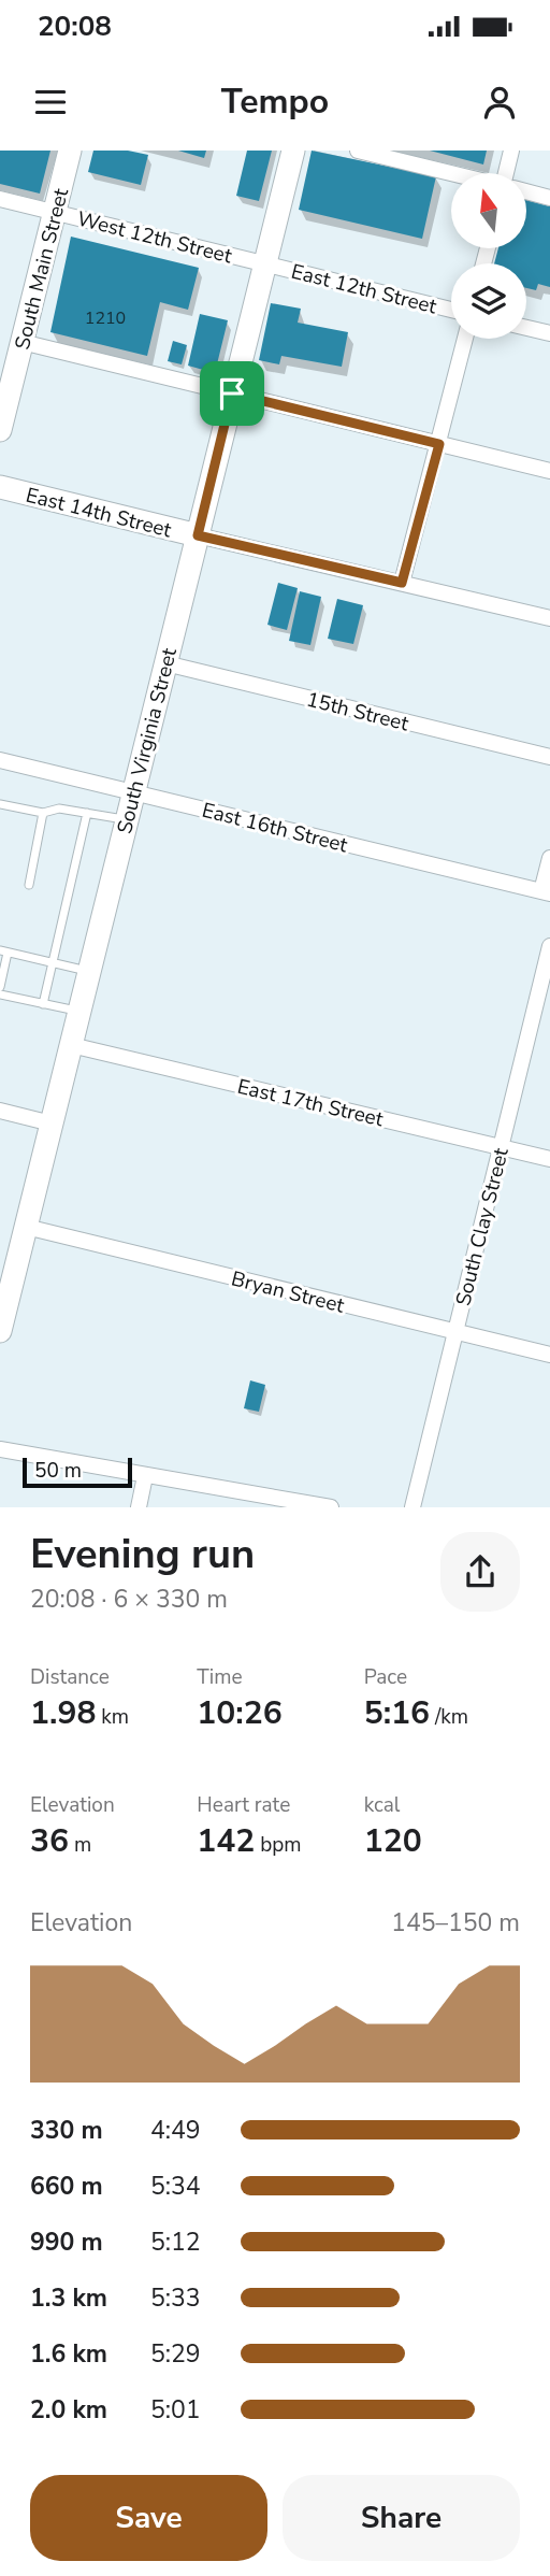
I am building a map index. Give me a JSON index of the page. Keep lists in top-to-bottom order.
{
  "streets": {
    "main road": ["South Main Street", "East 14th Street", "South Virginia Street"],
    "street": [
      "West 12th Street",
      "East 12th Street",
      "15th Street",
      "East 16th Street",
      "East 17th Street",
      "South Clay Street",
      "Bryan Street"
    ]
  },
  "crossings": [
    ["West 12th Street", "South Main Street"],
    ["West 12th Street", "East 12th Street"],
    ["West 12th Street", "South Virginia Street"],
    ["East 12th Street", "South Virginia Street"],
    ["East 14th Street", "South Virginia Street"],
    ["15th Street", "South Virginia Street"],
    ["South Virginia Street", "East 16th Street"],
    ["South Virginia Street", "East 17th Street"],
    ["South Virginia Street", "Bryan Street"],
    ["East 17th Street", "South Clay Street"],
    ["South Clay Street", "Bryan Street"]
  ],
  "house_numbers": ["1210"],
  "scale_bar": "50 m",
  "north": "top",
  "page": {
    "status": "20:08",
    "header": "Tempo",
    "scale": "50 m",
    "heading": ["Evening run", "20:08 · 6 × 330 m"],
    "stats": [
      ["Distance", "1.98 km"],
      ["Time", "10:26"],
      ["Pace", "5:16 /km"],
      ["Elevation", "36 m"],
      ["Heart rate", "142 bpm"],
      ["kcal", "120"]
    ],
    "chart": ["Elevation", "145–150 m"],
    "list": [
      {
        "name": "330 m",
        "note": "4:49"
      },
      {
        "name": "660 m",
        "note": "5:34"
      },
      {
        "name": "990 m",
        "note": "5:12"
      },
      {
        "name": "1.3 km",
        "note": "5:33"
      },
      {
        "name": "1.6 km",
        "note": "5:29"
      },
      {
        "name": "2.0 km",
        "note": "5:01"
      }
    ],
    "buttons": ["Save", "Share"]
  }
}
